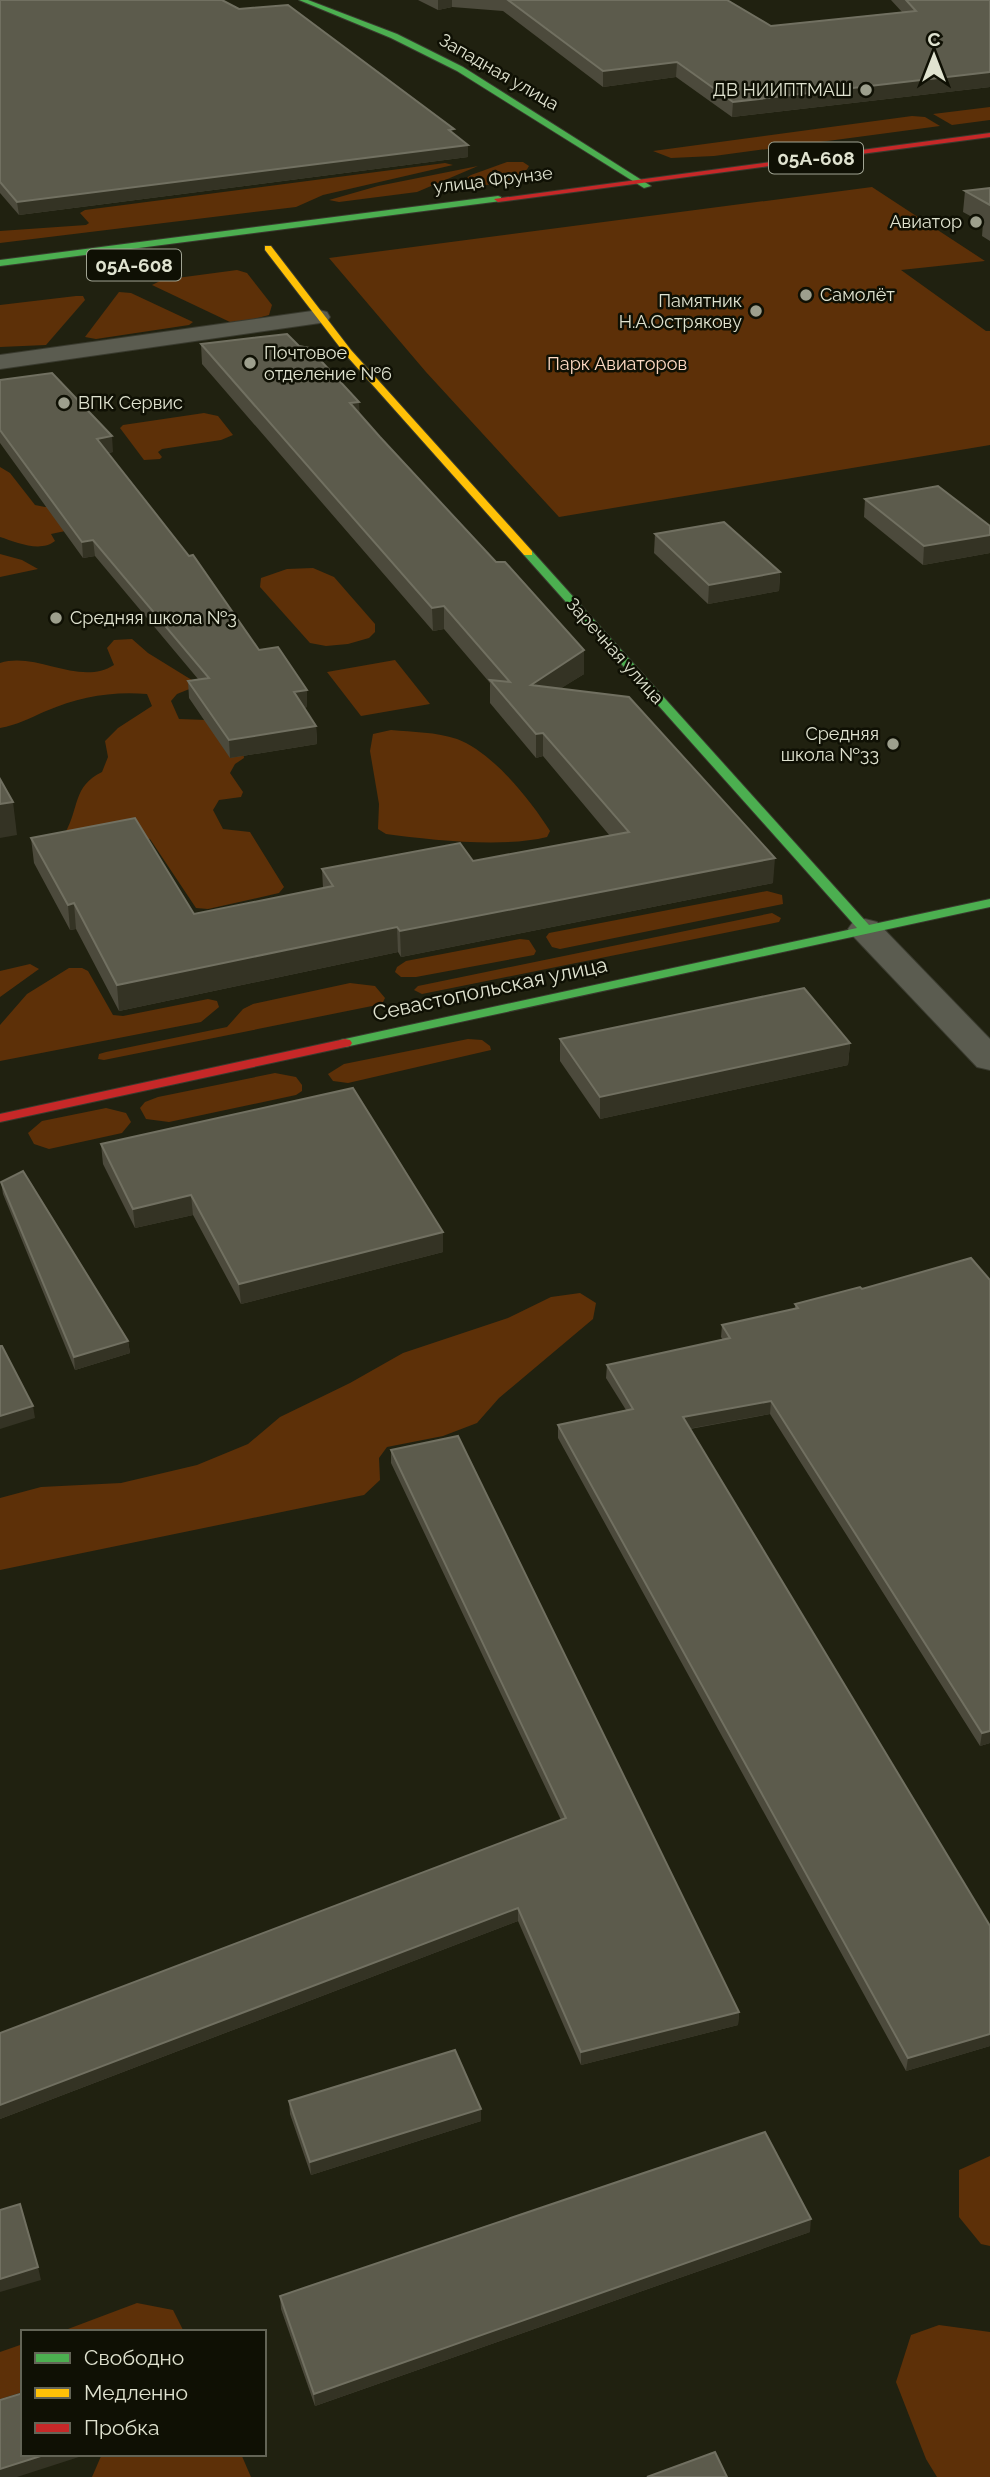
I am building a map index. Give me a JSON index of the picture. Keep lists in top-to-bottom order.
{
  "streets": {
    "main road": [
      "Западная улица",
      "05А-608",
      "улица Фрунзе",
      "Заречная улица",
      "Севастопольская улица"
    ]
  },
  "crossings": [
    ["Западная улица", "улица Фрунзе"],
    ["улица Фрунзе", "Заречная улица"],
    ["Заречная улица", "Севастопольская улица"]
  ],
  "parks": ["Парк Авиаторов"],
  "places": [
    "ДВ НИИПТМАШ",
    "Авиатор",
    "Самолёт",
    "Памятник Н.А.Острякову",
    "Почтовое отделение №6",
    "ВПК Сервис",
    "Средняя школа №3",
    "Средняя школа №33"
  ],
  "legend": ["Свободно", "Медленно", "Пробка"],
  "north": "top"
}
